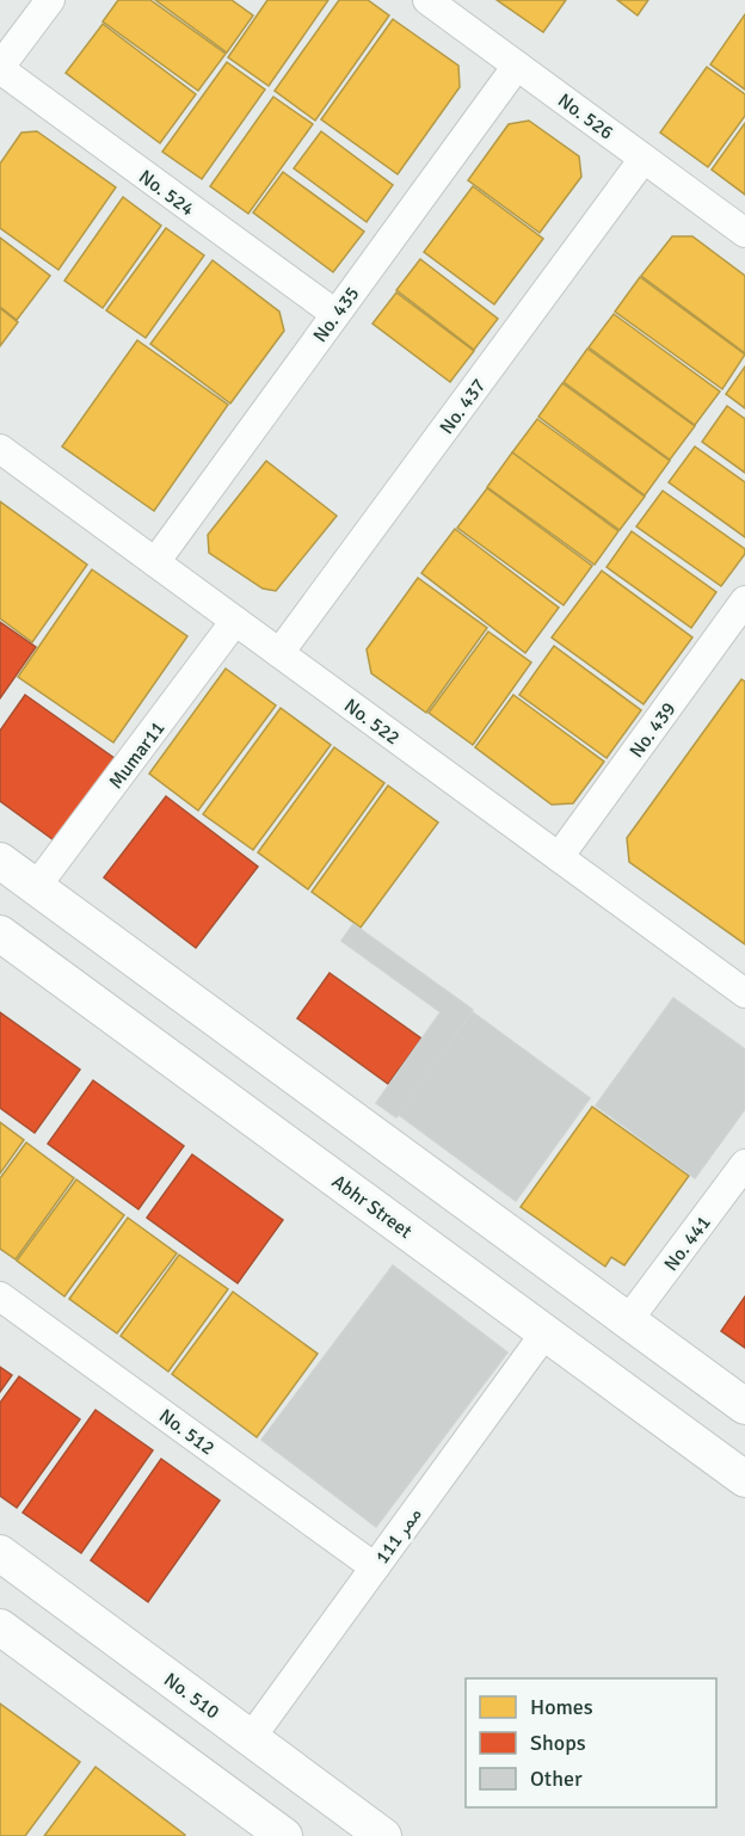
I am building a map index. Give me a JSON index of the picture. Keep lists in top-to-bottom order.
{
  "streets": {
    "street": [
      "No. 526",
      "No. 524",
      "No. 435",
      "No. 437",
      "No. 522",
      "No. 439",
      "Mumar11",
      "Abhr Street",
      "No. 441",
      "No. 512",
      "ممر 111",
      "No. 510"
    ]
  },
  "crossings": [
    ["No. 526", "No. 435"],
    ["No. 526", "No. 437"],
    ["No. 524", "No. 435"],
    ["No. 435", "No. 522"],
    ["No. 437", "No. 522"],
    ["No. 522", "No. 439"],
    ["No. 522", "Mumar11"],
    ["Abhr Street", "ممر 111"],
    ["No. 512", "ممر 111"],
    ["ممر 111", "No. 510"]
  ],
  "legend": ["Homes", "Shops", "Other"]
}
